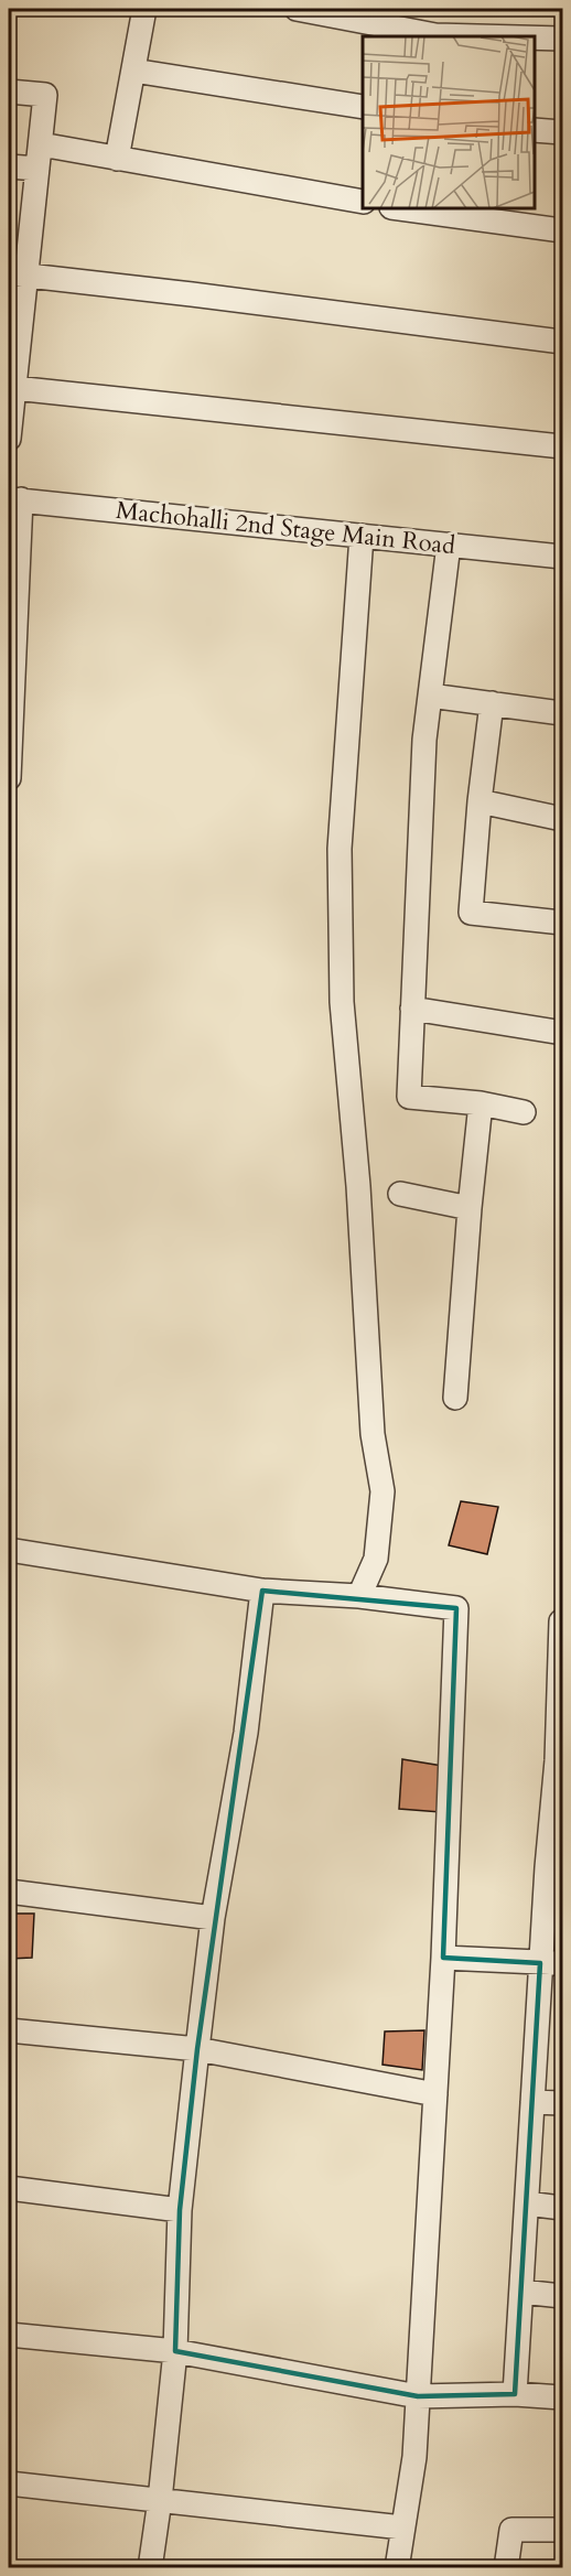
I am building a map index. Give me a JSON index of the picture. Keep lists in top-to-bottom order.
{
  "streets": {
    "street": ["Machohalli 2nd Stage Main Road"]
  }
}
